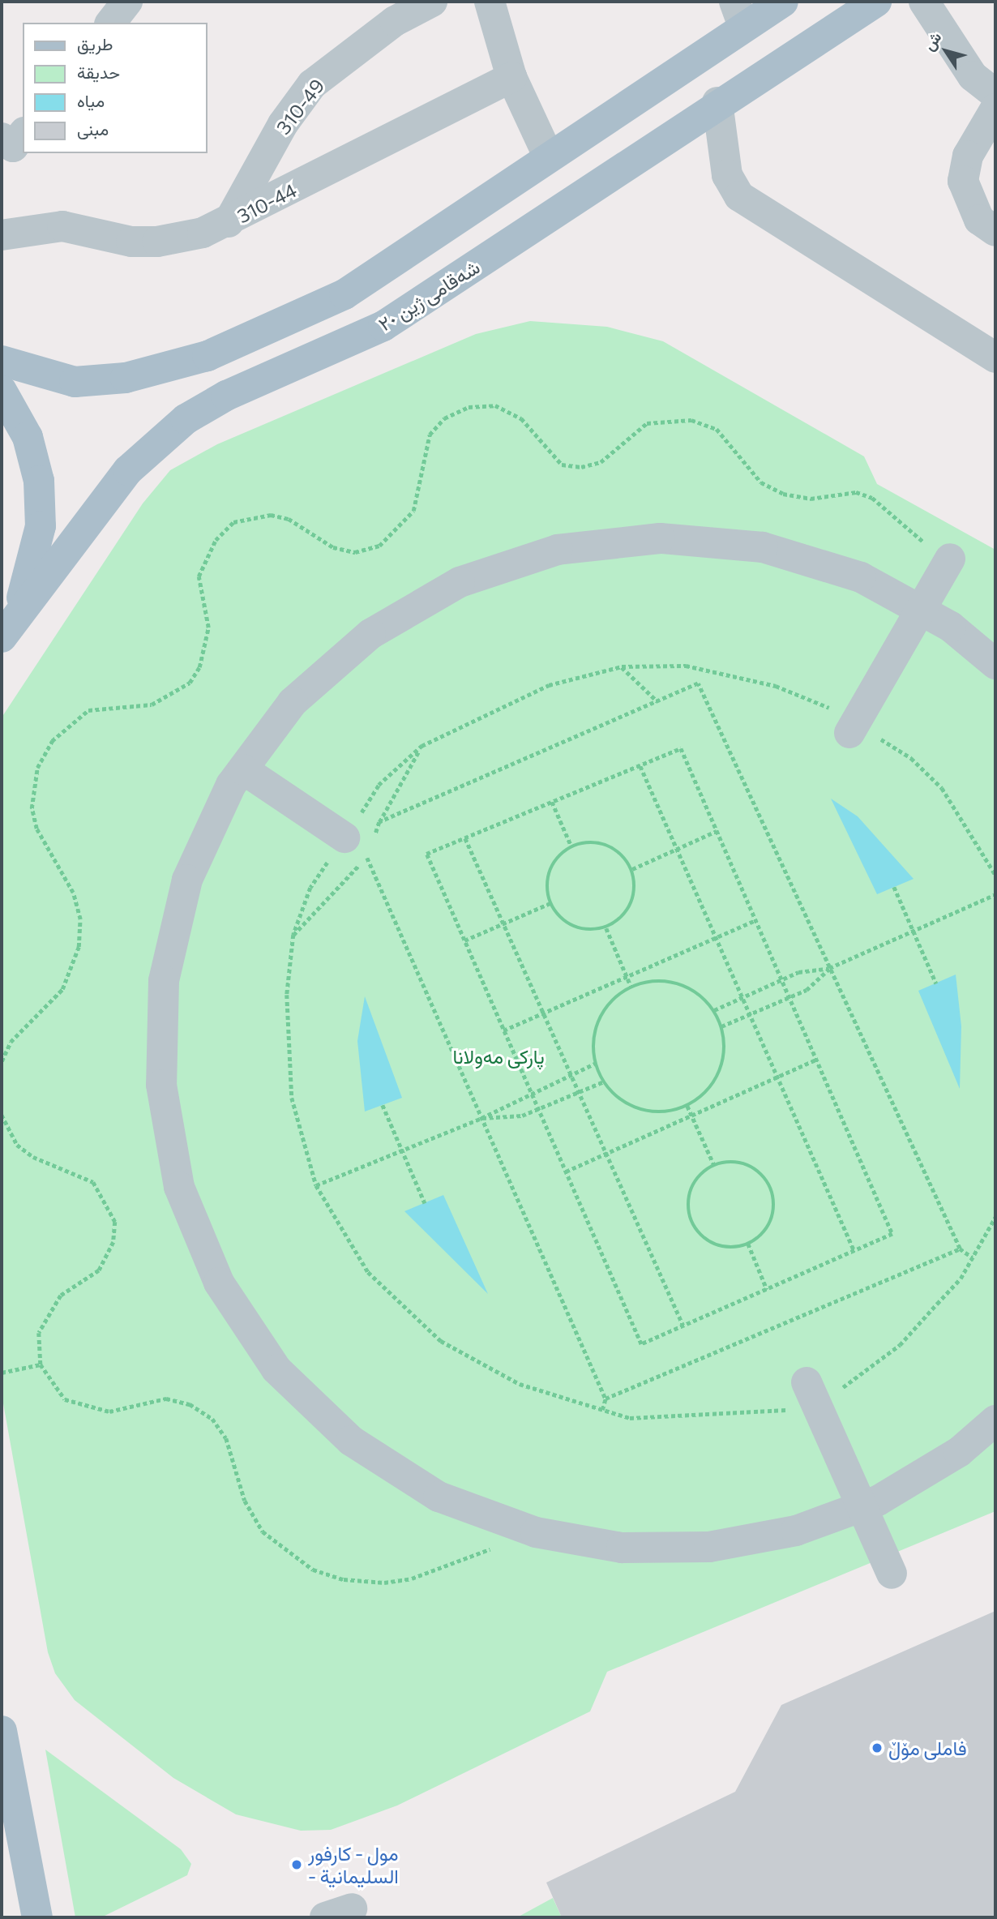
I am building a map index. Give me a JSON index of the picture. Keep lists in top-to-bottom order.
{
  "streets": {
    "main road": ["شەقامی ژین ٢٠"],
    "street": ["310-49", "310-44"]
  },
  "crossings": [
    ["310-49", "310-44"]
  ],
  "parks": ["پارکی مەولانا"],
  "places": ["فاملی مۆڵ", "مول - كارفور - السليمانية"],
  "legend": [
    "طريق",
    "حديقة",
    "مياه",
    "مبنى"
  ],
  "north": "top left"
}
